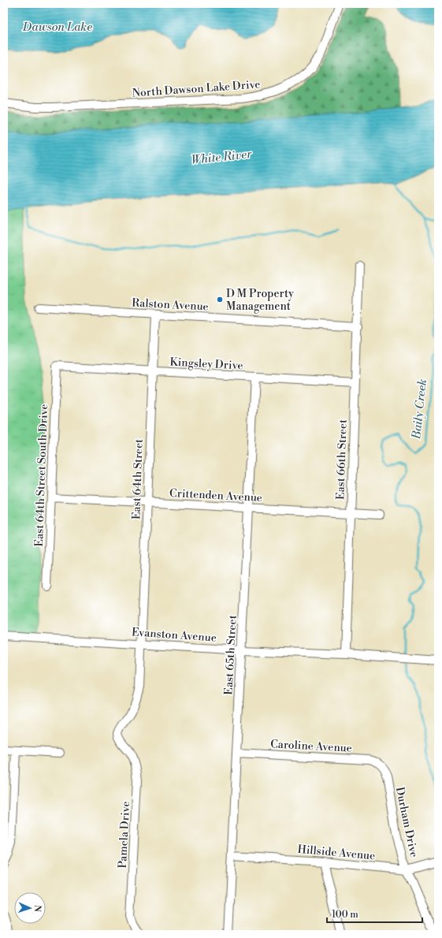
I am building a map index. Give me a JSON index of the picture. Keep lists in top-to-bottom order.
{
  "streets": {
    "street": [
      "North Dawson Lake Drive",
      "Ralston Avenue",
      "Kingsley Drive",
      "East 66th Street",
      "East 64th Street South Drive",
      "East 64th Street",
      "Crittenden Avenue",
      "Evanston Avenue",
      "East 65th Street",
      "Caroline Avenue",
      "Durham Drive",
      "Pamela Drive",
      "Hillside Avenue"
    ]
  },
  "crossings": [
    ["Ralston Avenue", "East 66th Street"],
    ["Ralston Avenue", "East 64th Street"],
    ["Kingsley Drive", "East 66th Street"],
    ["Kingsley Drive", "East 64th Street South Drive"],
    ["Kingsley Drive", "East 64th Street"],
    ["Kingsley Drive", "East 65th Street"],
    ["East 66th Street", "Crittenden Avenue"],
    ["East 66th Street", "Evanston Avenue"],
    ["East 64th Street South Drive", "Crittenden Avenue"],
    ["East 64th Street", "Crittenden Avenue"],
    ["East 64th Street", "Evanston Avenue"],
    ["East 64th Street", "Pamela Drive"],
    ["Crittenden Avenue", "East 65th Street"],
    ["Evanston Avenue", "East 65th Street"],
    ["East 65th Street", "Caroline Avenue"],
    ["East 65th Street", "Hillside Avenue"],
    ["Caroline Avenue", "Durham Drive"],
    ["Durham Drive", "Hillside Avenue"]
  ],
  "water": ["Dawson Lake", "White River", "Baily Creek"],
  "places": ["D M Property Management"],
  "scale_bar": "100 m",
  "north": "right"
}
